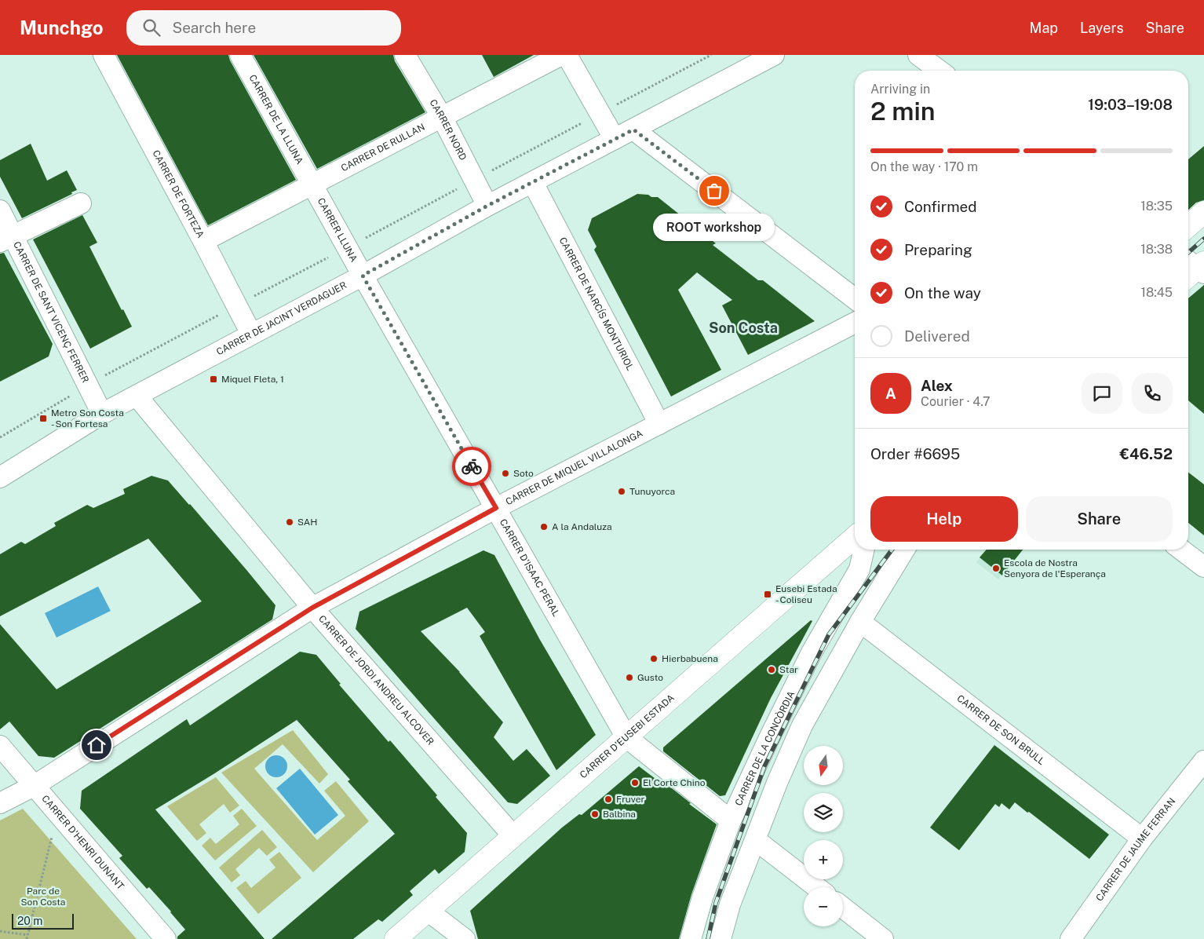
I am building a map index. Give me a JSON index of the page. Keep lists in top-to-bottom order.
{
  "streets": {
    "main road": ["CARRER D'EUSEBI ESTADA"],
    "street": [
      "CARRER DE LA LLUNA",
      "CARRER NORD",
      "CARRER DE RULLAN",
      "CARRER DE FORTEZA",
      "CARRER LLUNA",
      "CARRER DE NARCÍS MONTURIOL",
      "CARRER DE SANT VICENÇ FERRER",
      "CARRER DE JACINT VERDAGUER",
      "CARRER DE MIQUEL VILLALONGA",
      "CARRER D'ISAAC PERAL",
      "CARRER DE JORDI ANDREU ALCOVER",
      "CARRER DE SON BRULL",
      "CARRER DE LA CONCÒRDIA",
      "CARRER D'HENRI DUNANT",
      "CARRER DE JAUME FERRAN"
    ]
  },
  "crossings": [
    ["CARRER DE LA LLUNA", "CARRER DE RULLAN"],
    ["CARRER DE LA LLUNA", "CARRER LLUNA"],
    ["CARRER NORD", "CARRER DE RULLAN"],
    ["CARRER NORD", "CARRER DE JACINT VERDAGUER"],
    ["CARRER DE RULLAN", "CARRER DE FORTEZA"],
    ["CARRER DE RULLAN", "CARRER LLUNA"],
    ["CARRER DE FORTEZA", "CARRER DE JACINT VERDAGUER"],
    ["CARRER LLUNA", "CARRER DE JACINT VERDAGUER"],
    ["CARRER LLUNA", "CARRER D'ISAAC PERAL"],
    ["CARRER DE NARCÍS MONTURIOL", "CARRER DE JACINT VERDAGUER"],
    ["CARRER DE NARCÍS MONTURIOL", "CARRER DE MIQUEL VILLALONGA"],
    ["CARRER DE SANT VICENÇ FERRER", "CARRER DE JACINT VERDAGUER"],
    ["CARRER DE JACINT VERDAGUER", "CARRER D'ISAAC PERAL"],
    ["CARRER DE JACINT VERDAGUER", "CARRER DE JORDI ANDREU ALCOVER"],
    ["CARRER DE MIQUEL VILLALONGA", "CARRER D'ISAAC PERAL"],
    ["CARRER DE MIQUEL VILLALONGA", "CARRER DE JORDI ANDREU ALCOVER"],
    ["CARRER DE MIQUEL VILLALONGA", "CARRER D'HENRI DUNANT"],
    ["CARRER D'ISAAC PERAL", "CARRER D'EUSEBI ESTADA"],
    ["CARRER DE JORDI ANDREU ALCOVER", "CARRER D'EUSEBI ESTADA"],
    ["CARRER DE SON BRULL", "CARRER DE JAUME FERRAN"]
  ],
  "districts": ["Son Costa"],
  "parks": ["Parc de Son Costa"],
  "places": {
    "other": [
      "ROOT workshop",
      "Soto",
      "Tunuyorca",
      "SAH",
      "A la Andaluza",
      "Escola de Nostra Senyora de l'Esperança",
      "Hierbabuena",
      "Star",
      "Gusto",
      "El Corte Chino",
      "Fruver",
      "Balbina"
    ],
    "transit": ["Miquel Fleta, 1", "Metro Son Costa - Son Fortesa", "Eusebi Estada - Coliseu"]
  },
  "scale_bar": "20 m",
  "north": "bottom",
  "page": {
    "header": "Munchgo",
    "search": "Search here",
    "nav": ["Map", "Layers", "Share"],
    "heading": ["2 min", "Arriving in", "19:03–19:08"],
    "panel": [
      "Alex",
      "Courier · 4.7",
      "Order #6695",
      "€46.52"
    ],
    "bar": "On the way · 170 m",
    "list": [
      ["Confirmed", "18:35"],
      ["Preparing", "18:38"],
      ["On the way", "18:45"],
      "Delivered"
    ],
    "bubble": "ROOT workshop",
    "round": "A",
    "buttons": ["Help", "Share"],
    "map_buttons": ["+", "−"],
    "scale": "20 m"
  }
}
